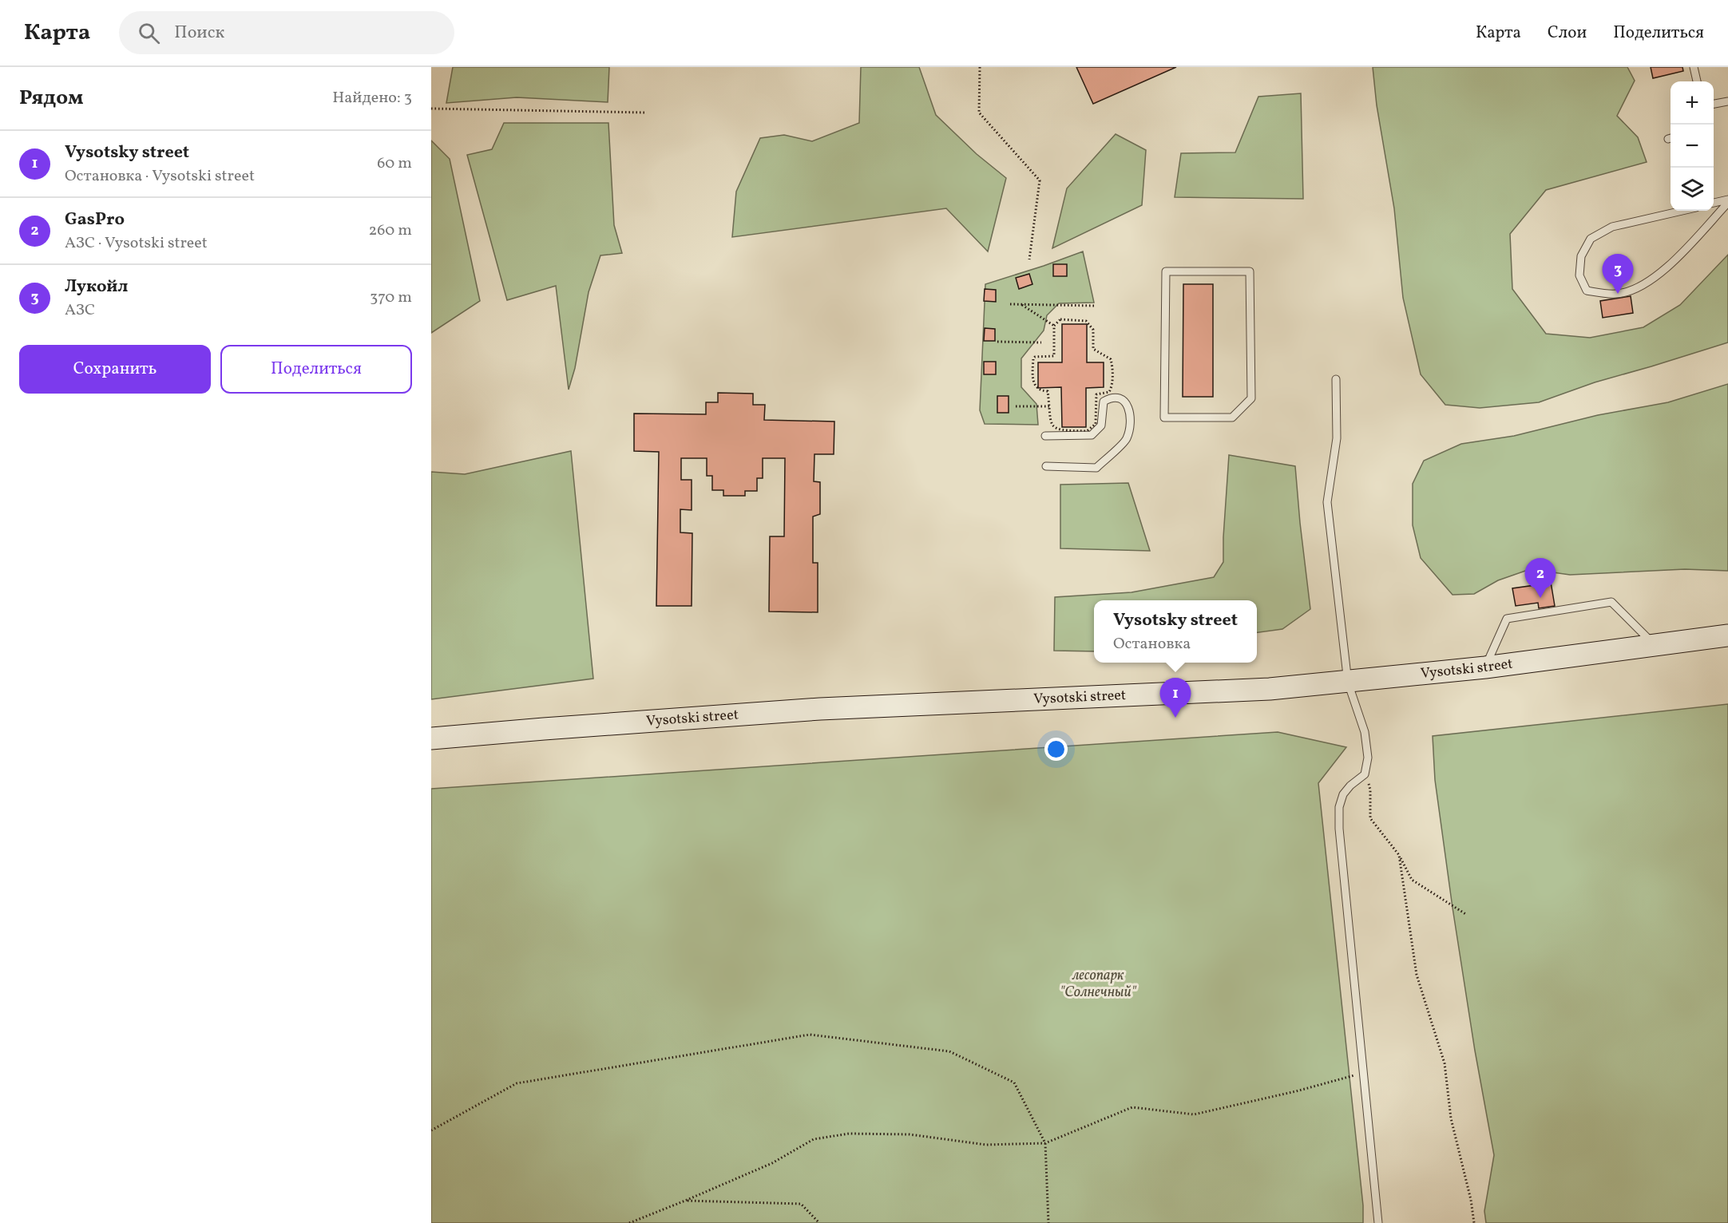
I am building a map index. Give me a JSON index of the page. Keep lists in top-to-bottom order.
{
  "streets": {
    "main road": ["Vysotski street"]
  },
  "parks": ["лесопарк \"Солнечный\""],
  "page": {
    "header": "Карта",
    "search": "Поиск",
    "nav": ["Карта", "Слои", "Поделиться"],
    "heading": ["Рядом", "Найдено: 3"],
    "map_buttons": ["+", "−"],
    "list": [
      {
        "mark": "1",
        "name": "Vysotsky street",
        "note": "Остановка · Vysotski street",
        "value": "60 m"
      },
      {
        "mark": "2",
        "name": "GasPro",
        "note": "АЗС · Vysotski street",
        "value": "260 m"
      },
      {
        "mark": "3",
        "name": "Лукойл",
        "note": "АЗС",
        "value": "370 m"
      }
    ],
    "pins": ["3", "2", "1"],
    "buttons": ["Сохранить", "Поделиться"],
    "popup": ["Vysotsky street", "Остановка"]
  }
}
